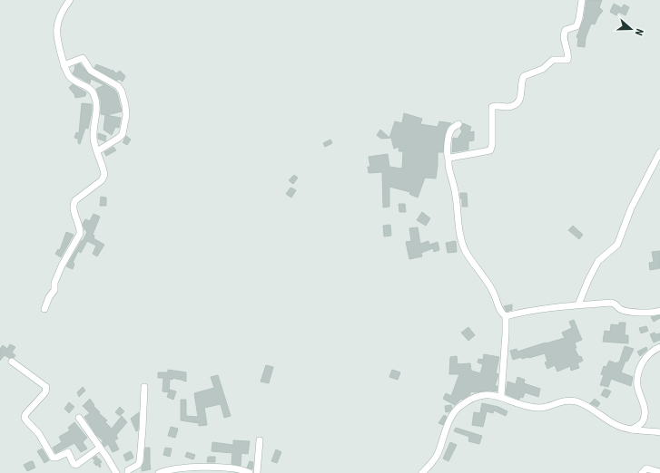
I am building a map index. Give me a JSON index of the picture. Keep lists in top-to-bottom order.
{
  "north": "right"
}
